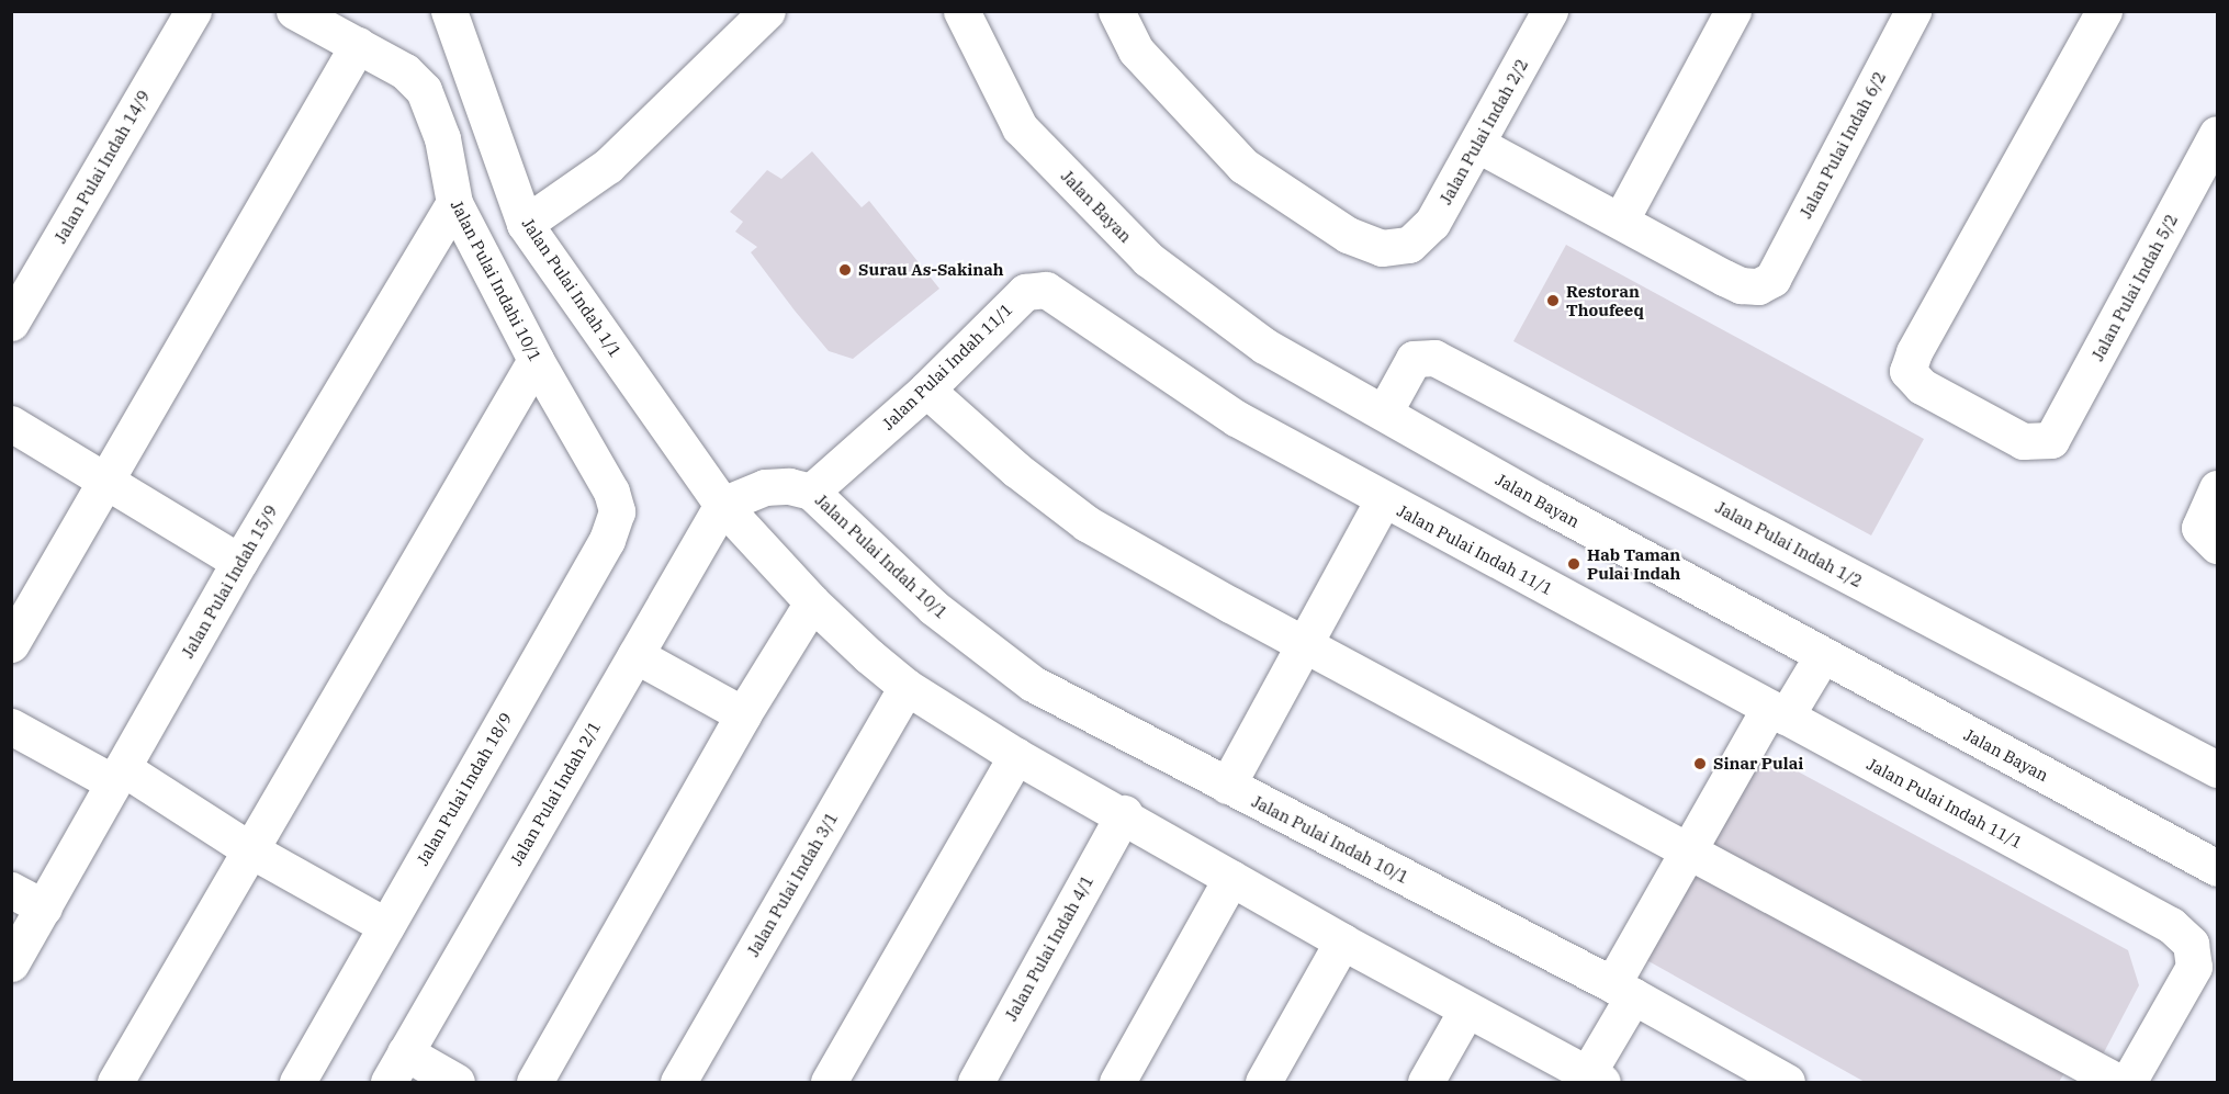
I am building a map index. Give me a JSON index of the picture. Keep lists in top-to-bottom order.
{
  "streets": {
    "street": [
      "Jalan Pulai Indah 2/2",
      "Jalan Pulai Indah 6/2",
      "Jalan Pulai Indah 14/9",
      "Jalan Bayan",
      "Jalan Pulai Indahi 10/1",
      "Jalan Pulai Indah 1/1",
      "Jalan Pulai Indah 5/2",
      "Jalan Pulai Indah 11/1",
      "Jalan Pulai Indah 1/2",
      "Jalan Pulai Indah 10/1",
      "Jalan Pulai Indah 15/9",
      "Jalan Pulai Indah 18/9",
      "Jalan Pulai Indah 2/1",
      "Jalan Pulai Indah 3/1",
      "Jalan Pulai Indah 4/1"
    ]
  },
  "crossings": [
    ["Jalan Bayan", "Jalan Pulai Indah 1/2"],
    ["Jalan Pulai Indahi 10/1", "Jalan Pulai Indah 15/9"],
    ["Jalan Pulai Indahi 10/1", "Jalan Pulai Indah 18/9"],
    ["Jalan Pulai Indah 1/1", "Jalan Pulai Indah 10/1"],
    ["Jalan Pulai Indah 1/1", "Jalan Pulai Indah 2/1"],
    ["Jalan Pulai Indah 11/1", "Jalan Pulai Indah 10/1"],
    ["Jalan Pulai Indah 10/1", "Jalan Pulai Indah 2/1"]
  ],
  "places": [
    "Surau As-Sakinah",
    "Restoran Thoufeeq",
    "Hab Taman Pulai Indah",
    "Sinar Pulai"
  ]
}
